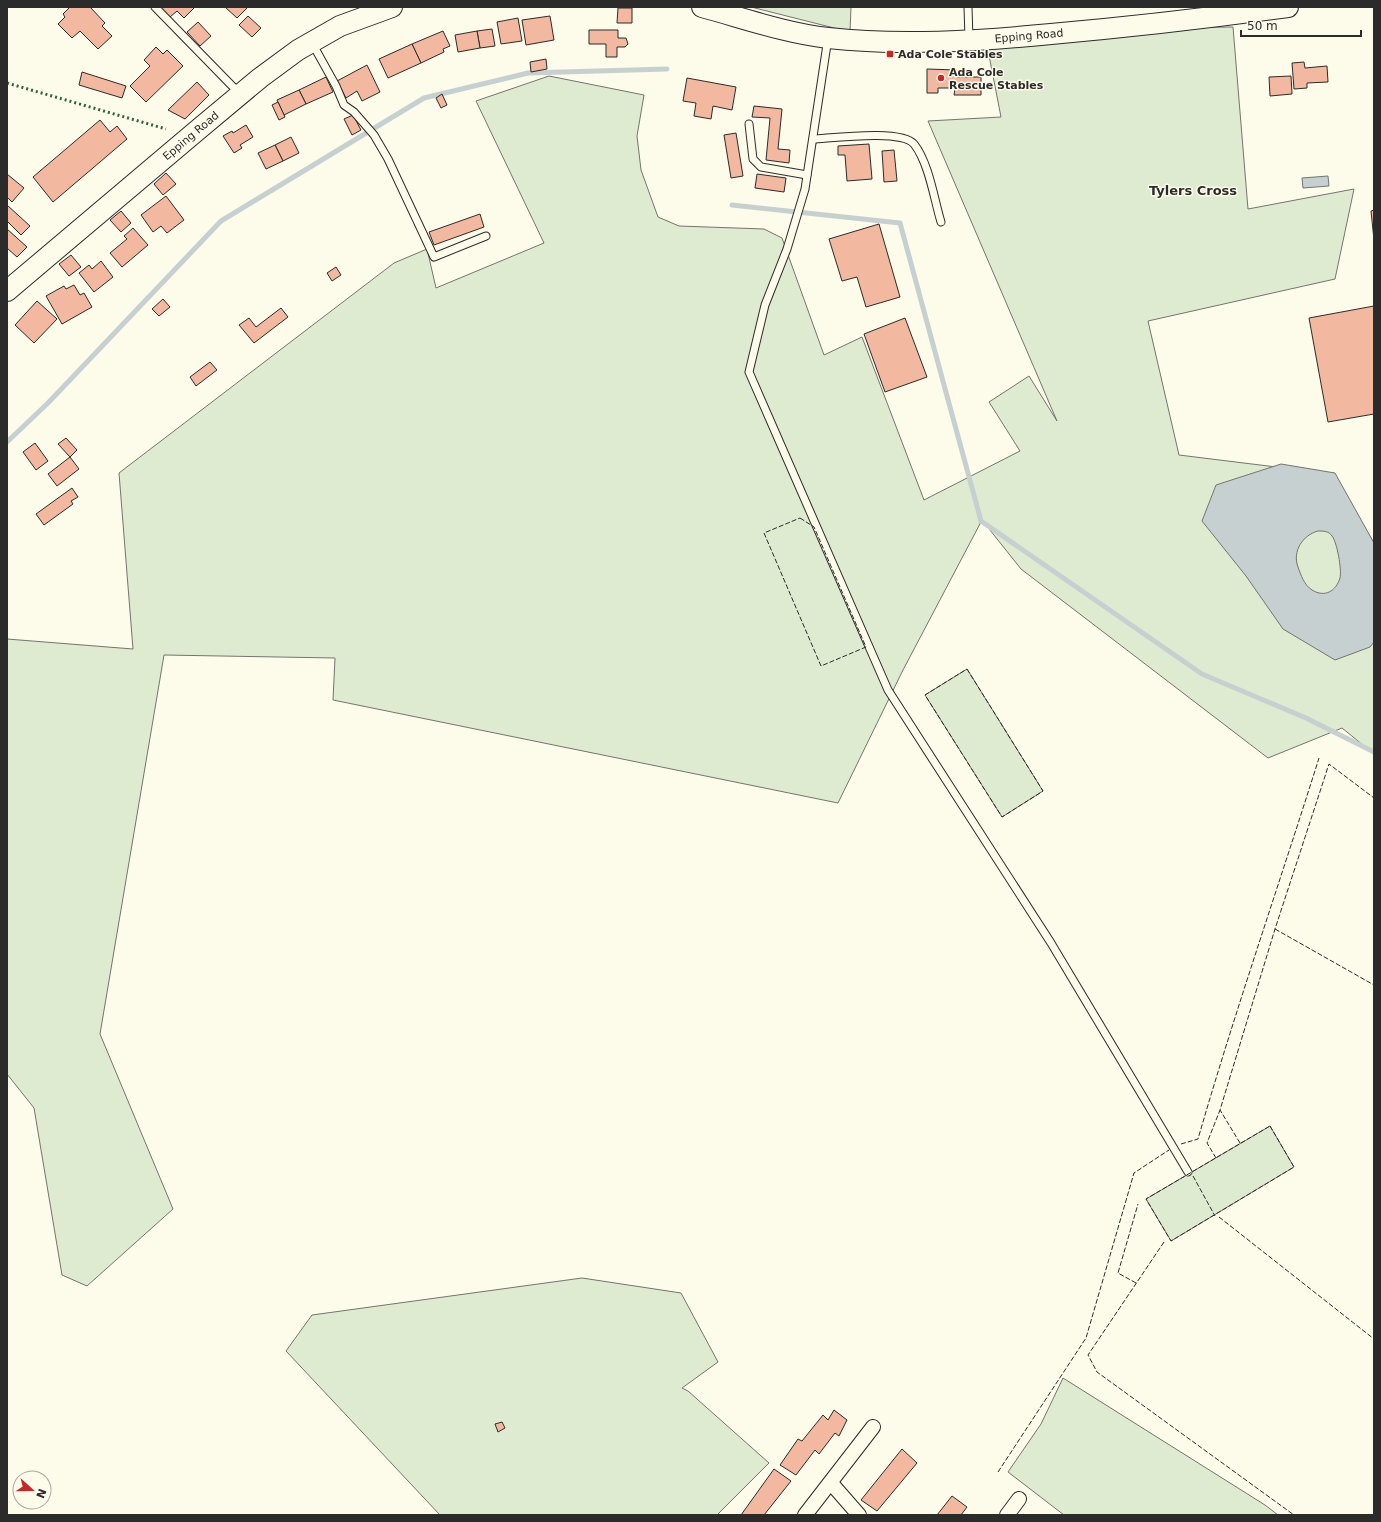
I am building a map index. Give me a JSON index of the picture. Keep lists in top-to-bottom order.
{
  "streets": {
    "main road": ["Epping Road"]
  },
  "districts": ["Tylers Cross"],
  "places": {
    "transit": ["Ada Cole Stables"],
    "other": ["Ada Cole Rescue Stables"]
  },
  "scale_bar": "50 m",
  "north": "right"
}
